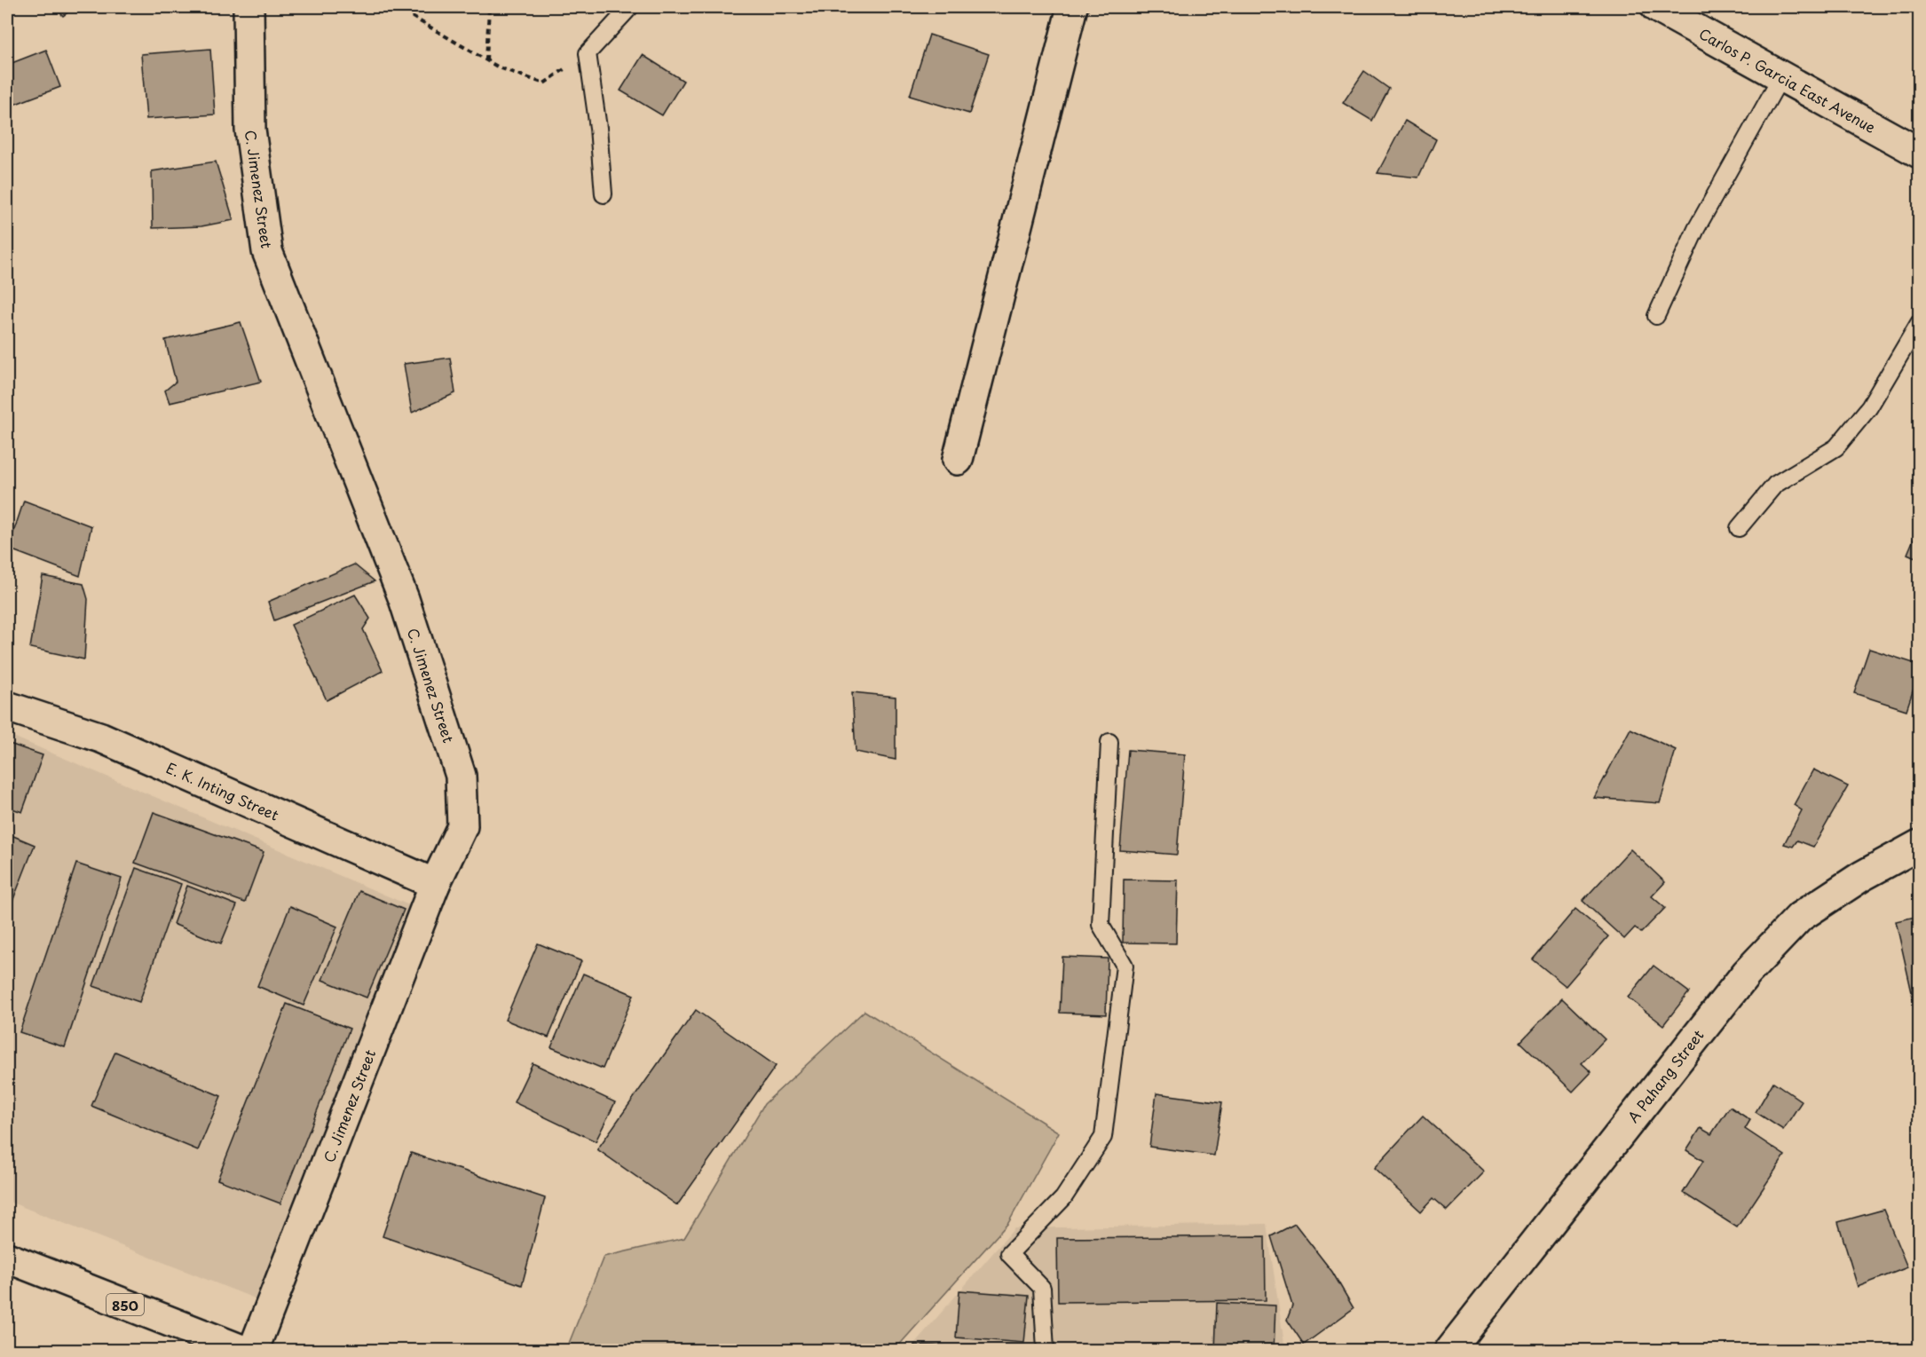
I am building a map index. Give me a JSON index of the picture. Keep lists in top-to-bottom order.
{
  "streets": {
    "street": [
      "Carlos P. Garcia East Avenue",
      "C. Jimenez Street",
      "E. K. Inting Street",
      "A Pahang Street",
      "850"
    ]
  },
  "crossings": [
    ["C. Jimenez Street", "E. K. Inting Street"]
  ]
}
